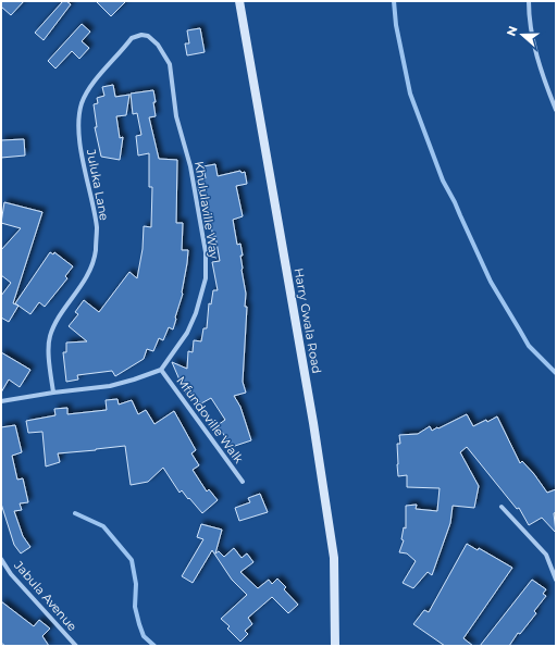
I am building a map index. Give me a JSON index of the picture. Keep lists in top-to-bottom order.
{
  "streets": {
    "main road": ["Harry Gwala Road"],
    "street": [
      "Juluka Lane",
      "Khululaville Way",
      "Mfundoville Walk",
      "Jabula Avenue"
    ]
  },
  "crossings": [
    ["Juluka Lane", "Khululaville Way"],
    ["Khululaville Way", "Mfundoville Walk"]
  ],
  "north": "left"
}
